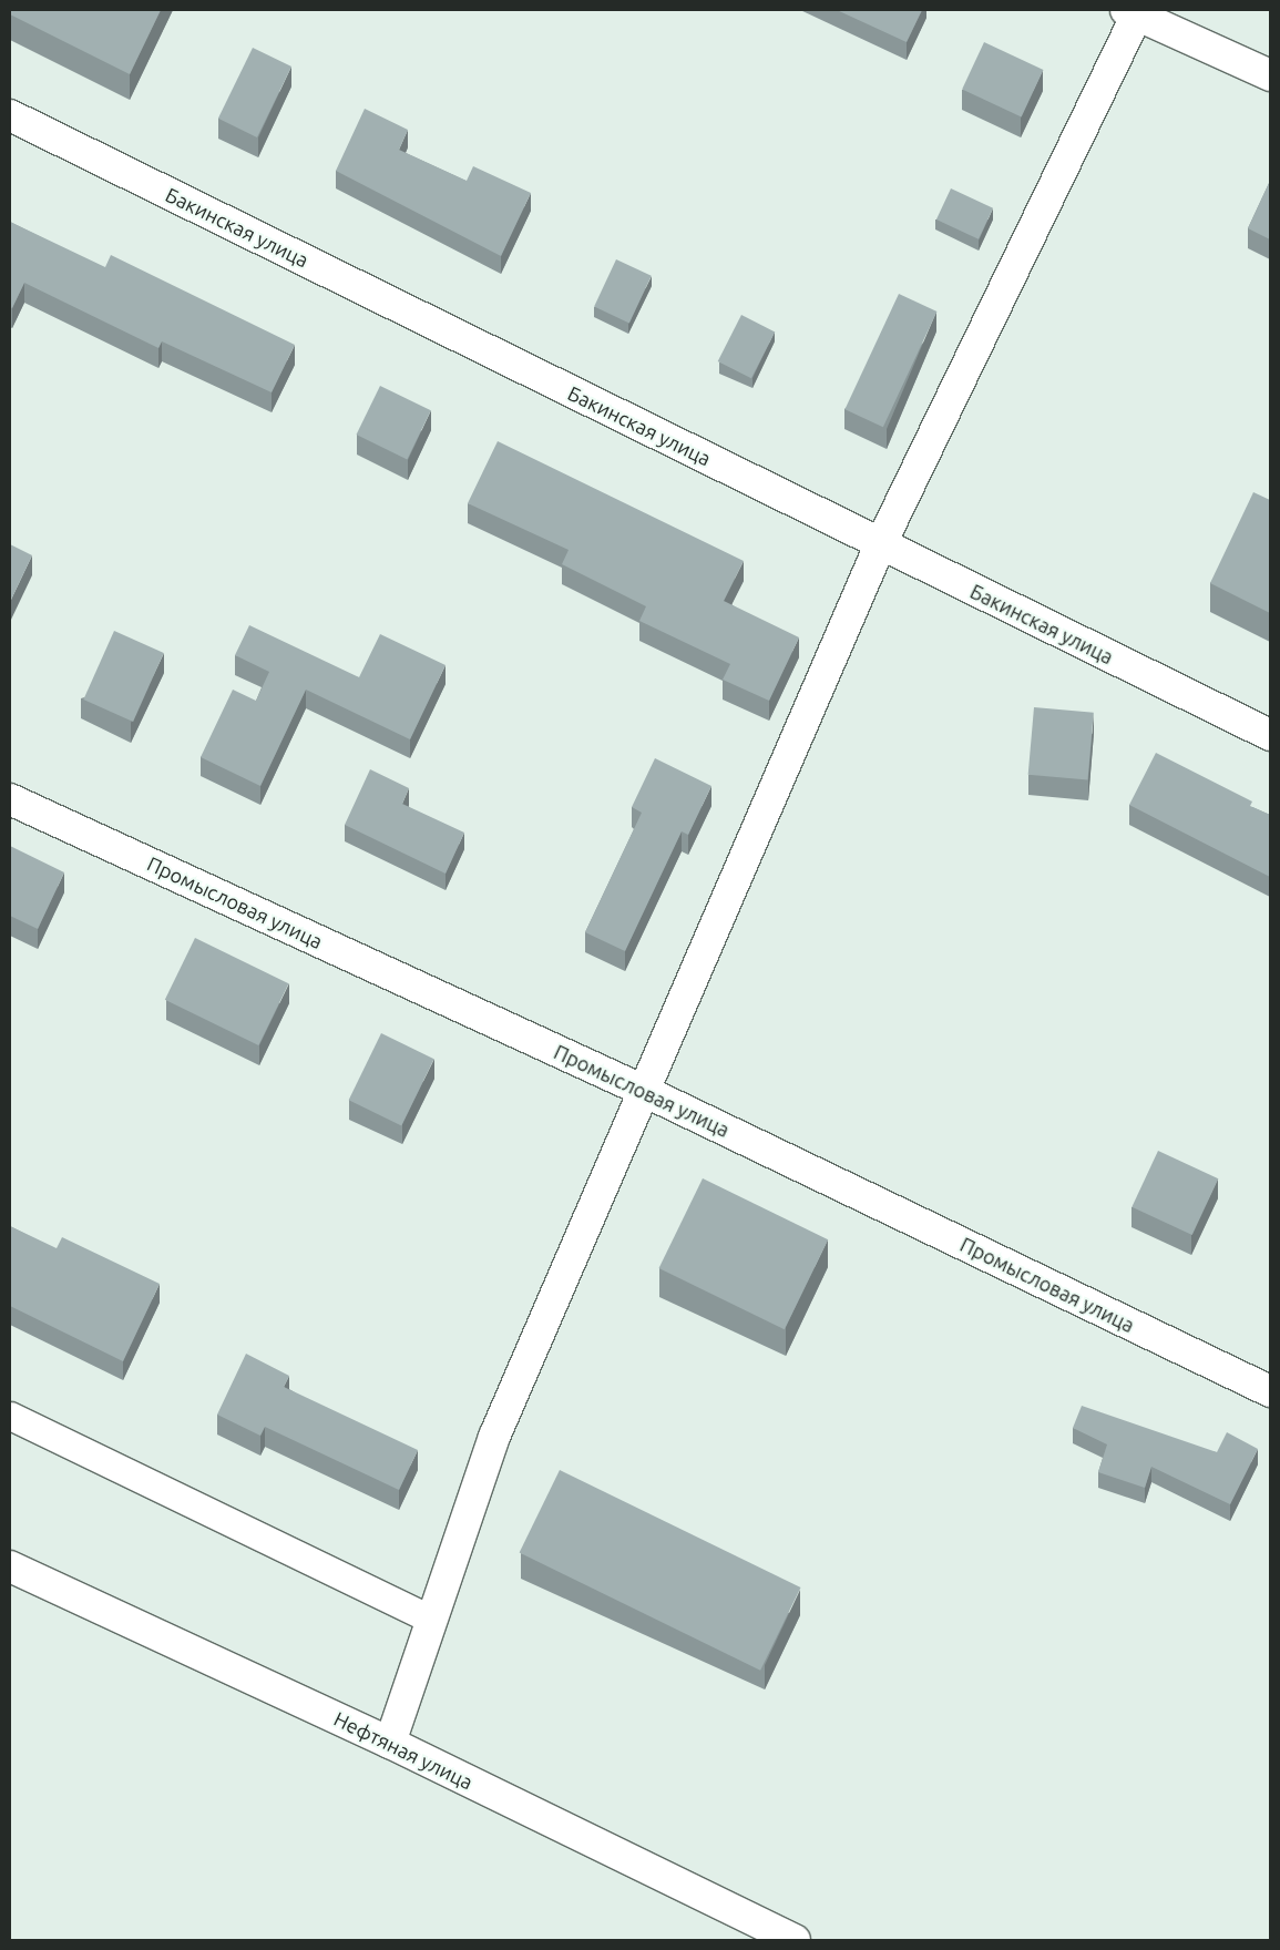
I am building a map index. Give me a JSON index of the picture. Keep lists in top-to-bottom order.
{
  "streets": {
    "street": ["Бакинская улица", "Промысловая улица", "Нефтяная улица"]
  }
}
